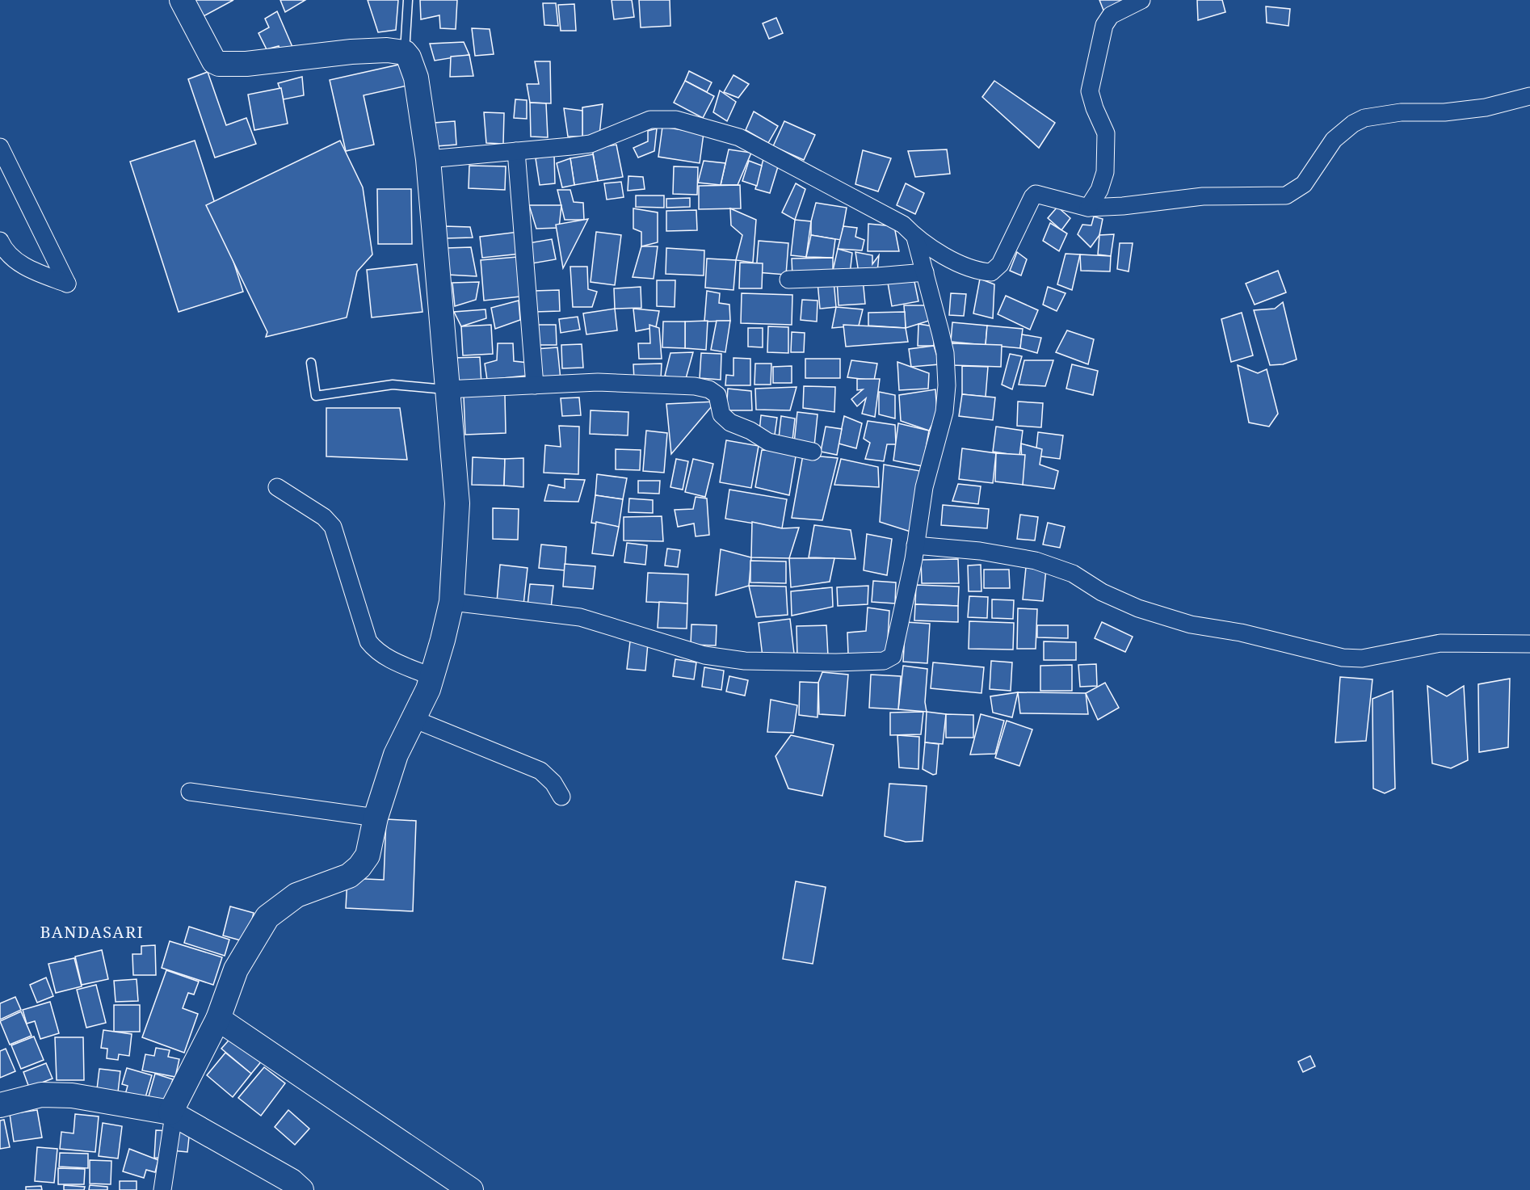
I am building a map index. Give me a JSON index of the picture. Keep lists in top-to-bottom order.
{
  "districts": ["BANDASARI"]
}
